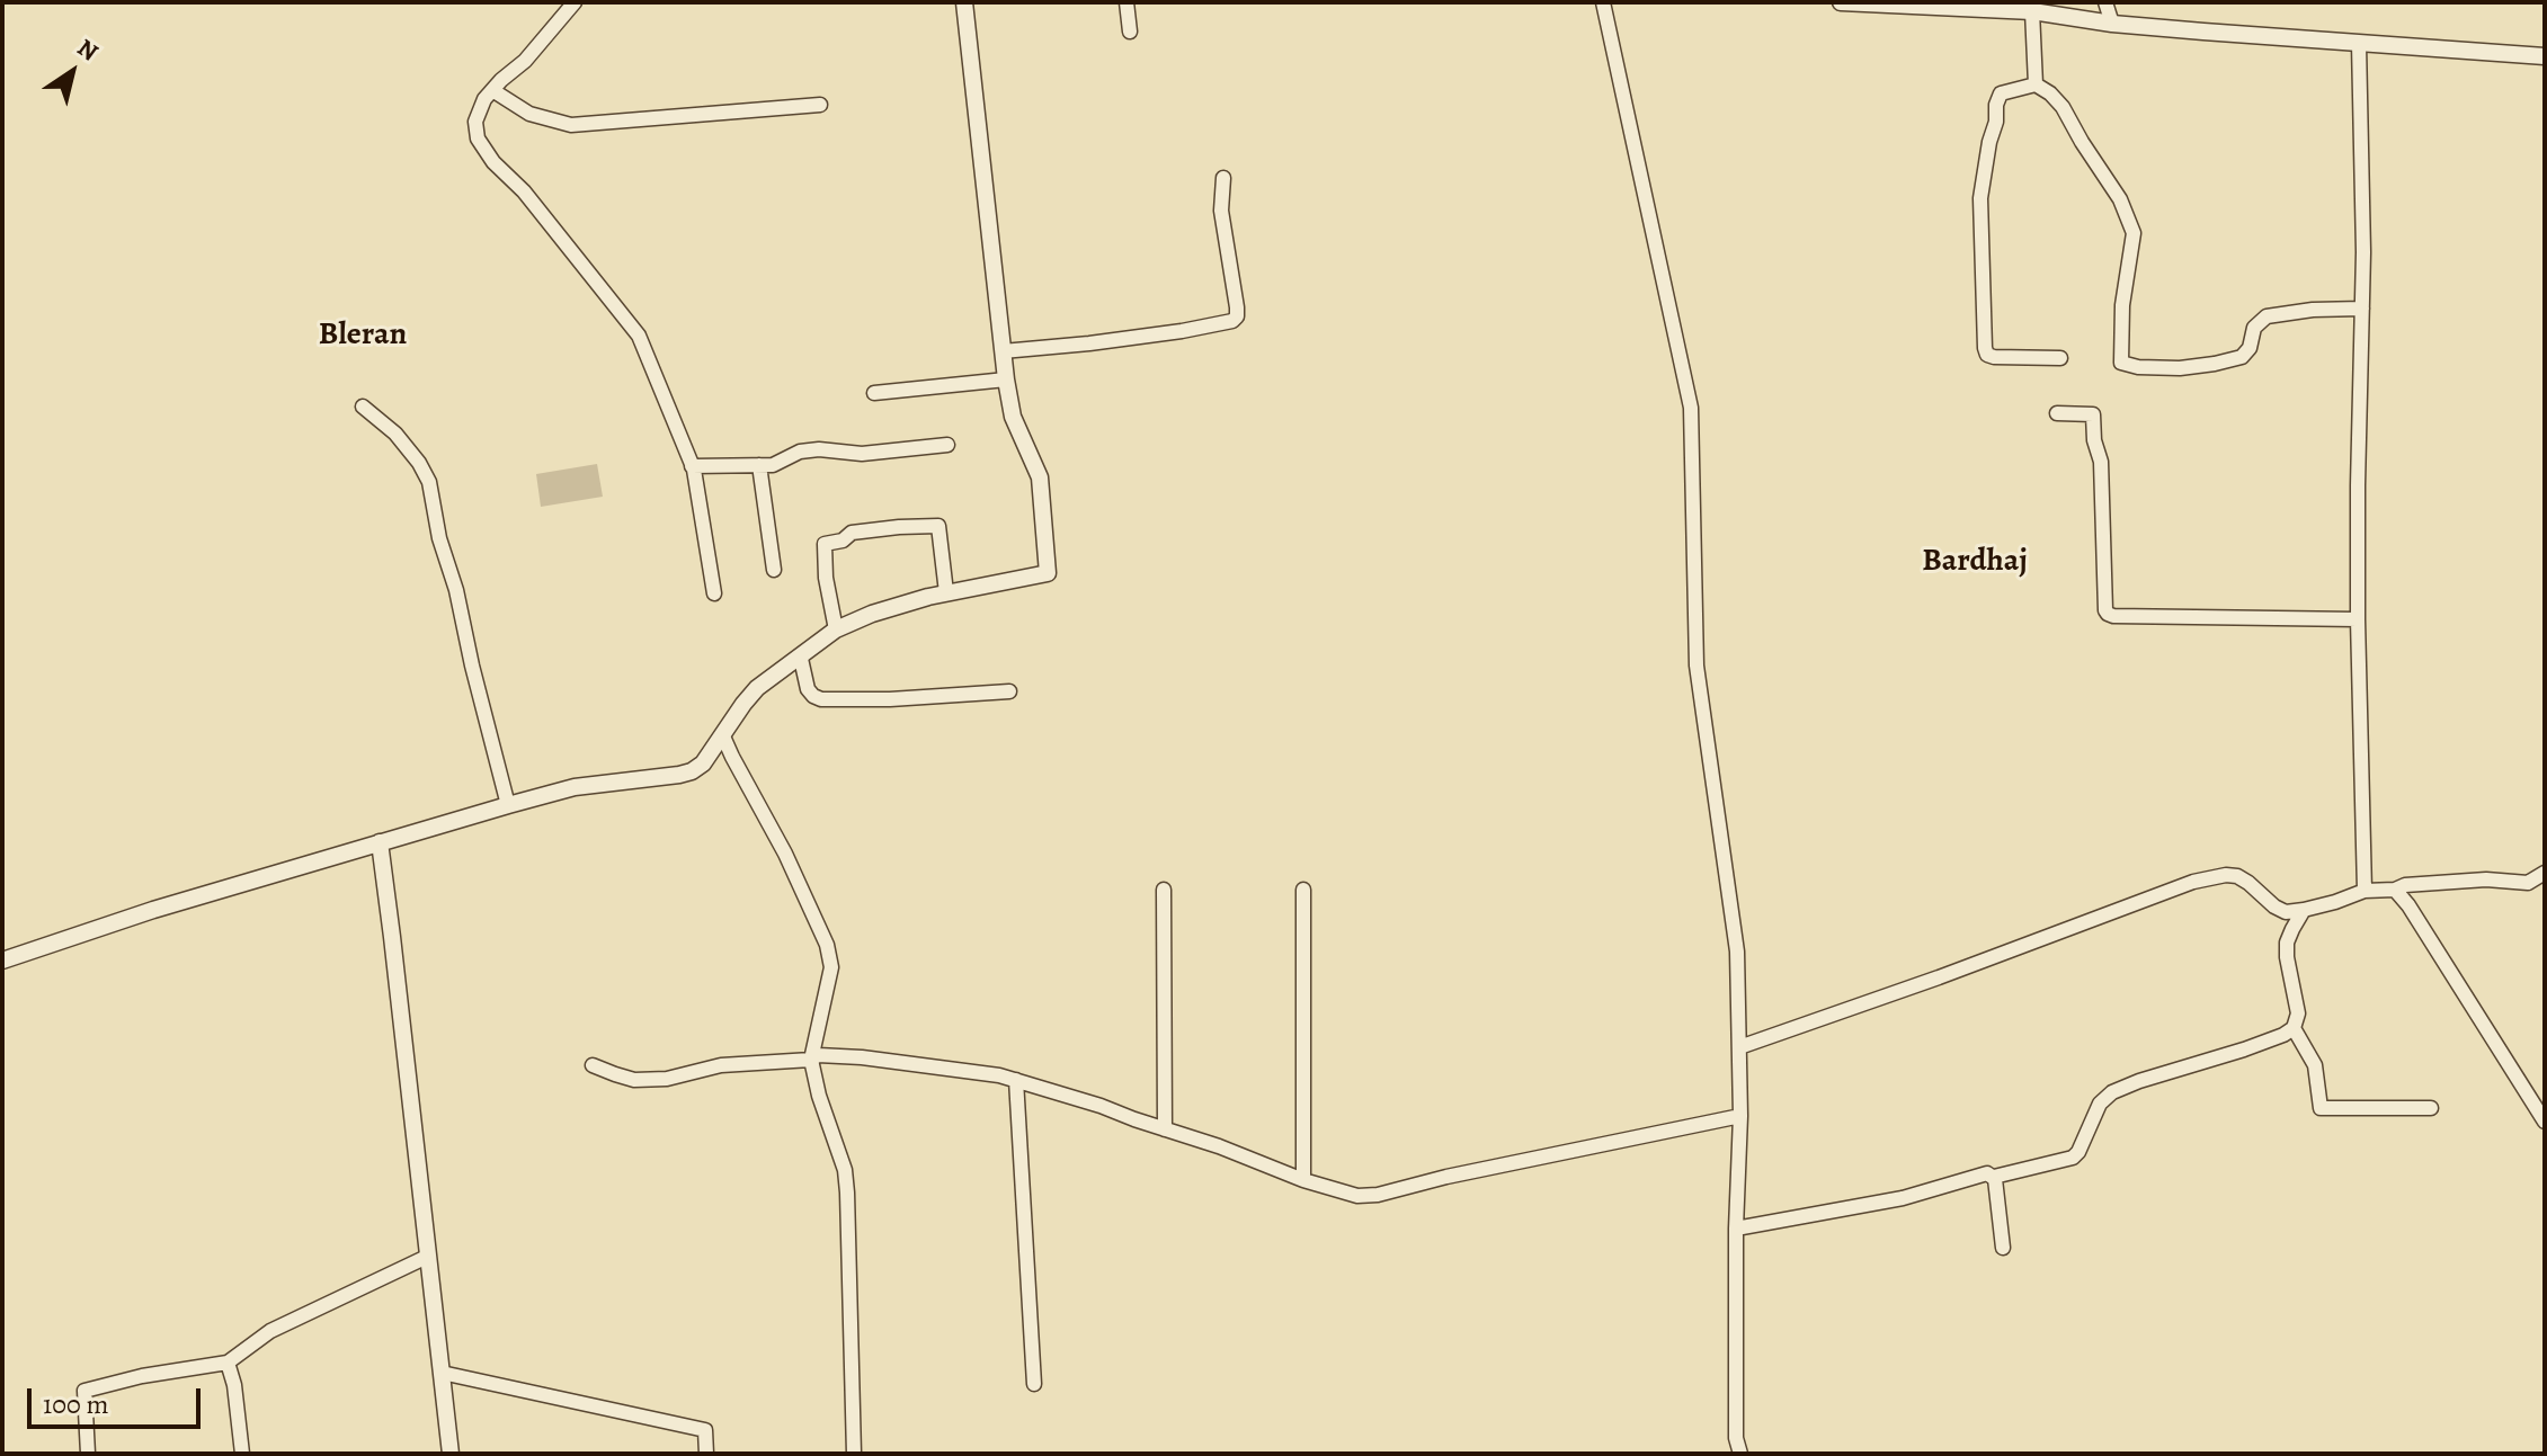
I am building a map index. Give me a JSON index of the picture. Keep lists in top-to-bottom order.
{
  "districts": ["Bleran", "Bardhaj"],
  "scale_bar": "100 m",
  "north": "top right"
}
